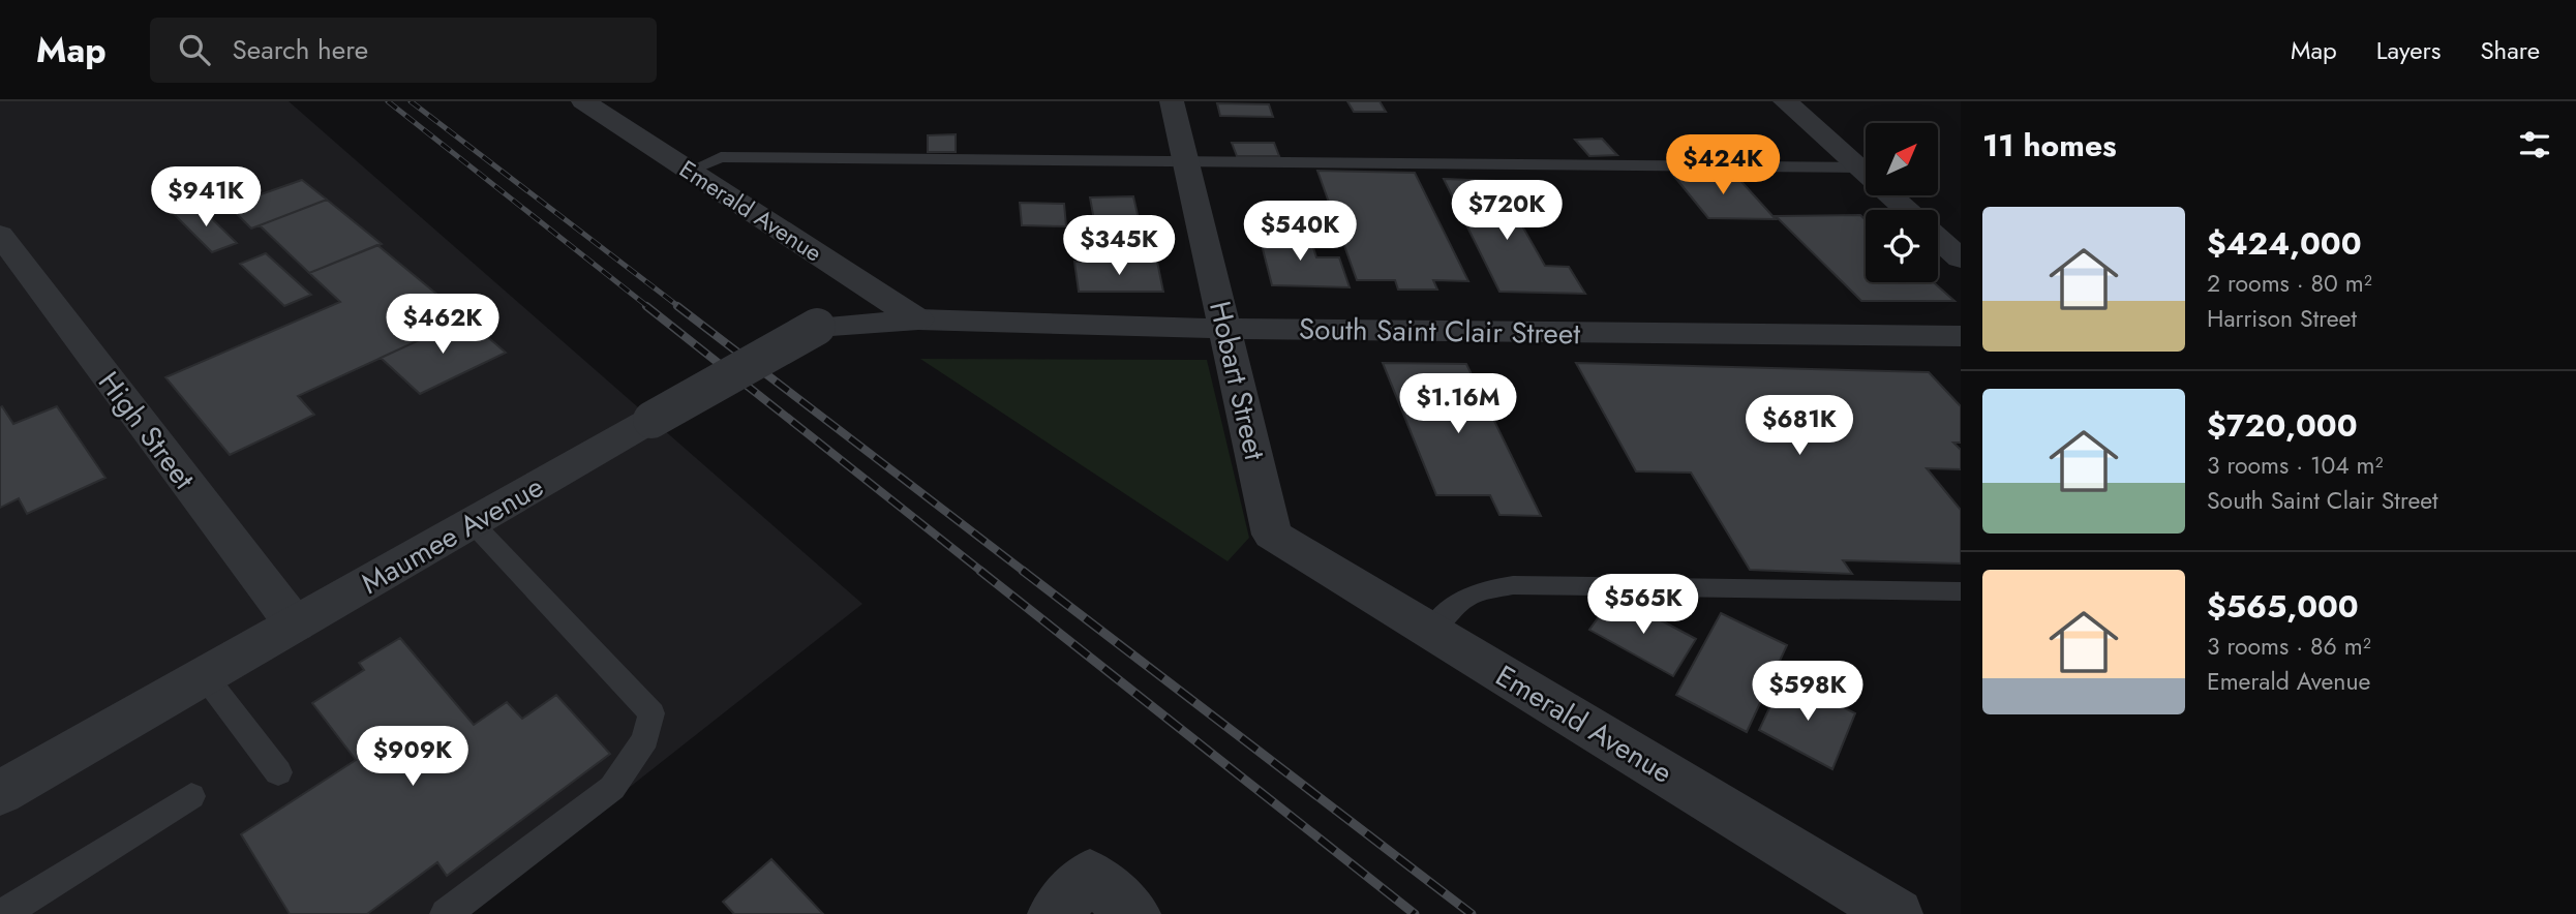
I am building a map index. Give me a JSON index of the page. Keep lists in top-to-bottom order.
{
  "streets": {
    "street": [
      "Emerald Avenue",
      "South Saint Clair Street",
      "Hobart Street",
      "High Street",
      "Maumee Avenue"
    ]
  },
  "crossings": [
    ["Emerald Avenue", "South Saint Clair Street"],
    ["Emerald Avenue", "Hobart Street"],
    ["Emerald Avenue", "Maumee Avenue"],
    ["South Saint Clair Street", "Hobart Street"],
    ["South Saint Clair Street", "Maumee Avenue"],
    ["High Street", "Maumee Avenue"]
  ],
  "north": "top right",
  "page": {
    "header": "Map",
    "search": "Search here",
    "nav": ["Map", "Layers", "Share"],
    "heading": "11 homes",
    "price": [
      "$424K",
      "$941K",
      "$720K",
      "$540K",
      "$345K",
      "$462K",
      "$1.16M",
      "$681K",
      "$565K",
      "$598K",
      "$909K"
    ],
    "list": [
      {
        "name": "$424,000",
        "note": "2 rooms · 80 m² · Harrison Street"
      },
      {
        "name": "$720,000",
        "note": "3 rooms · 104 m² · South Saint Clair Street"
      },
      {
        "name": "$565,000",
        "note": "3 rooms · 86 m² · Emerald Avenue"
      }
    ]
  }
}
